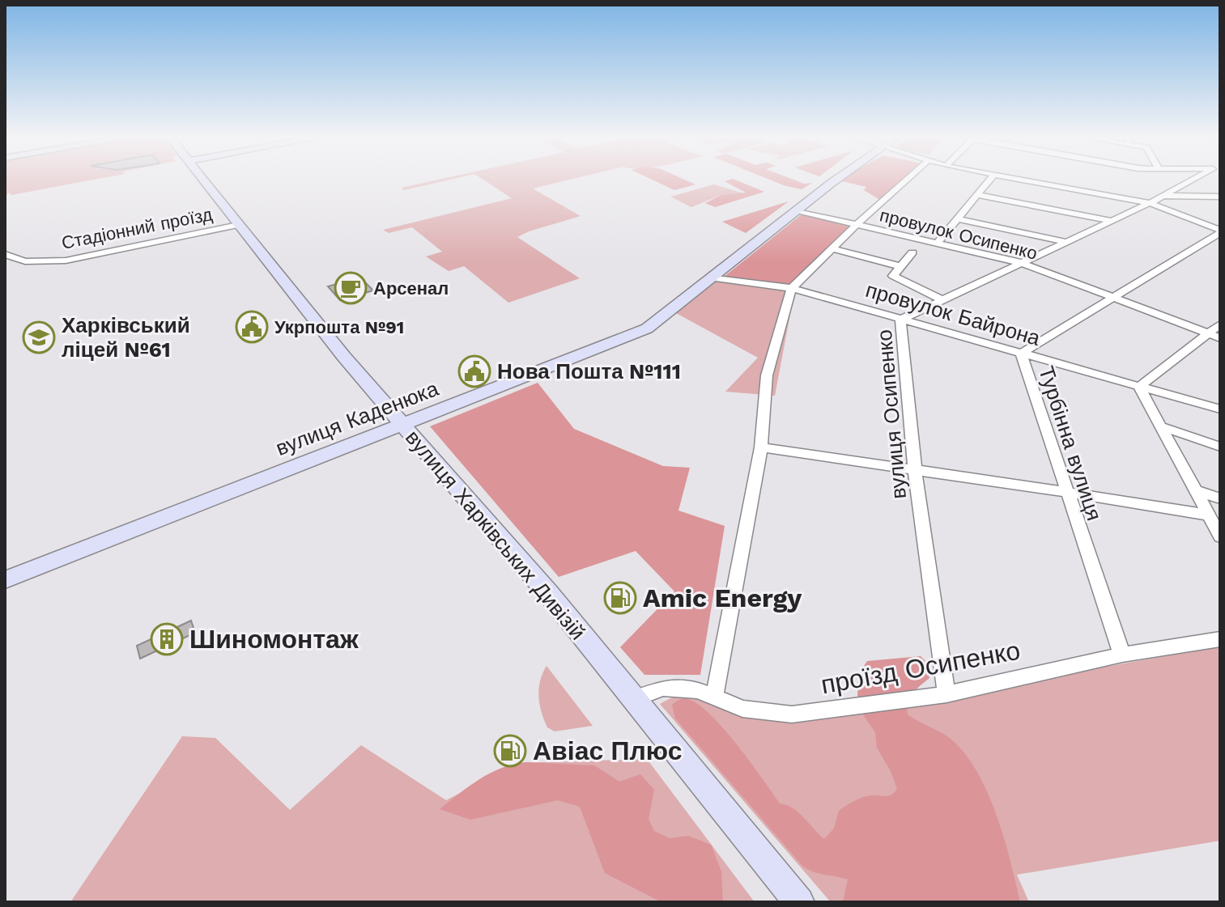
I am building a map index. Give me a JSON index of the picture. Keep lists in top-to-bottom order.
{
  "streets": {
    "street": [
      "Стадіонний проїзд",
      "провулок Осипенко",
      "провулок Байрона",
      "вулиця Осипенко",
      "вулиця Каденюка",
      "Турбінна вулиця",
      "вулиця Харківських Дивізій",
      "проїзд Осипенко"
    ]
  },
  "crossings": [
    ["Стадіонний проїзд", "вулиця Харківських Дивізій"],
    ["провулок Осипенко", "вулиця Осипенко"],
    ["провулок Осипенко", "вулиця Каденюка"],
    ["провулок Осипенко", "Турбінна вулиця"],
    ["провулок Байрона", "вулиця Осипенко"],
    ["провулок Байрона", "вулиця Каденюка"],
    ["провулок Байрона", "Турбінна вулиця"],
    ["вулиця Осипенко", "проїзд Осипенко"],
    ["вулиця Каденюка", "вулиця Харківських Дивізій"],
    ["Турбінна вулиця", "проїзд Осипенко"],
    ["вулиця Харківських Дивізій", "проїзд Осипенко"]
  ],
  "places": {
    "cafe": ["Арсенал"],
    "public building": ["Укрпошта №91", "Нова Пошта №111"],
    "school or university": ["Харківський ліцей №61"],
    "fuel station": ["Amic Energy", "Авіас Плюс"],
    "building": ["Шиномонтаж"]
  }
}
